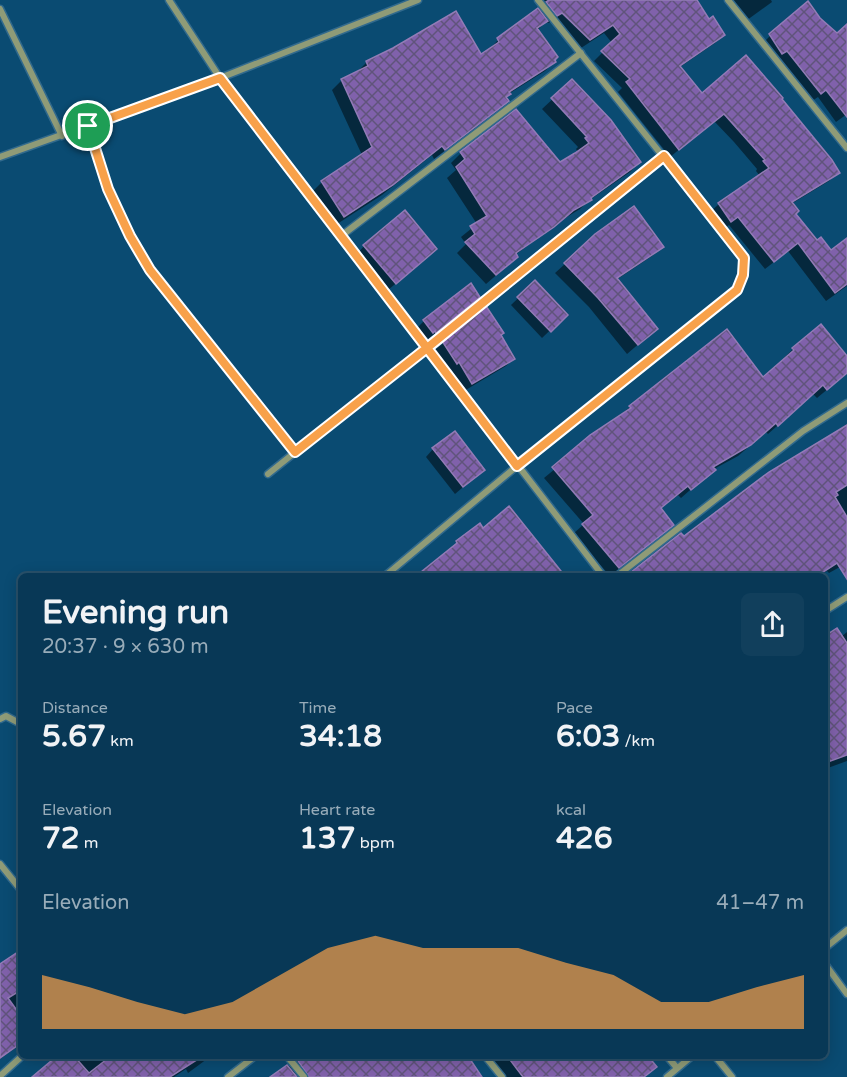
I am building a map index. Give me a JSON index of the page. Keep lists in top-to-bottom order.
{
  "page": {
    "heading": ["Evening run", "20:37 · 9 × 630 m"],
    "stats": [
      ["Distance", "5.67 km"],
      ["Time", "34:18"],
      ["Pace", "6:03 /km"],
      ["Elevation", "72 m"],
      ["Heart rate", "137 bpm"],
      ["kcal", "426"]
    ],
    "chart": ["Elevation", "41–47 m"]
  }
}
